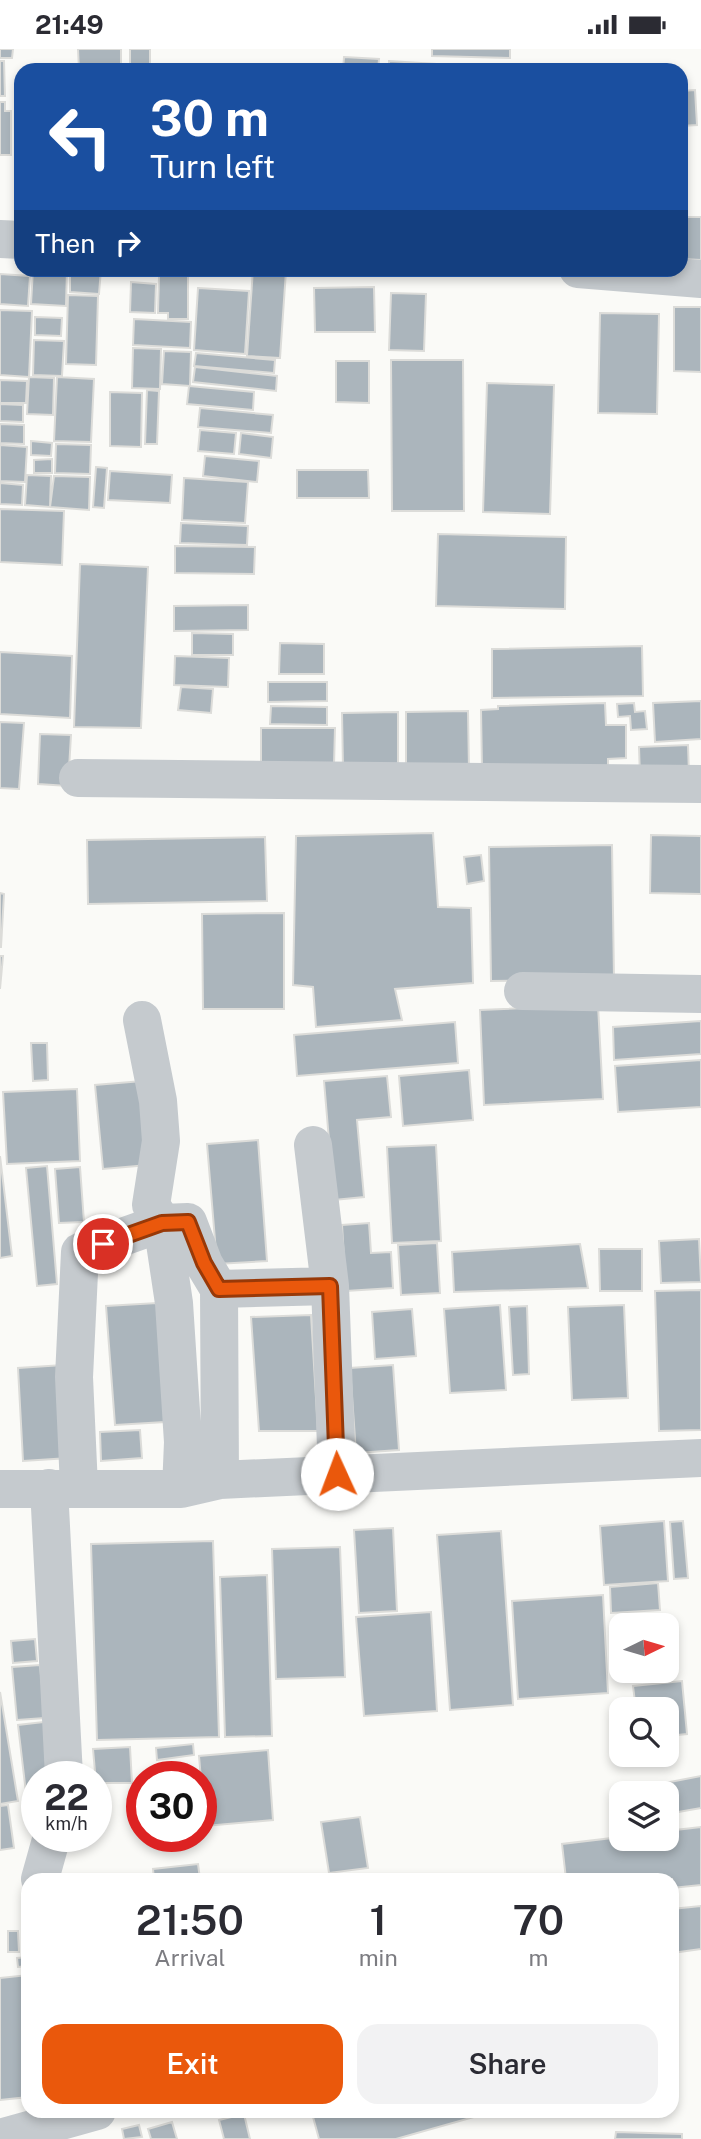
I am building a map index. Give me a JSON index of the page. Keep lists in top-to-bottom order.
{
  "north": "right",
  "page": {
    "status": "21:49",
    "turn": ["30 m", "Turn left"],
    "then": "Then",
    "speed": "22 km/h",
    "limit": "30",
    "eta": [
      "21:50",
      "Arrival",
      "1",
      "min",
      "70",
      "m"
    ],
    "buttons": ["Exit", "Share"]
  }
}
